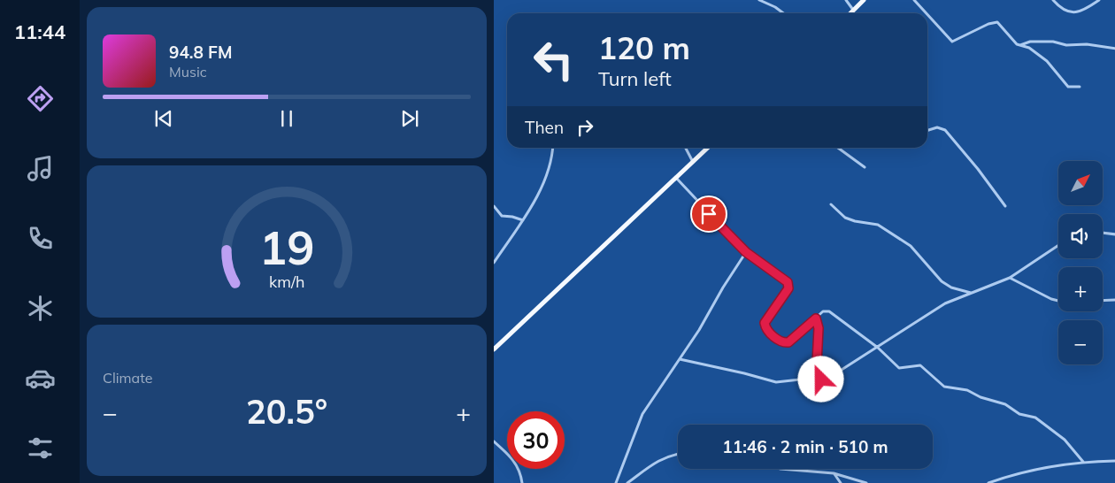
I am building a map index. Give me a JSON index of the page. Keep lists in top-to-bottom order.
{
  "north": "top right",
  "page": {
    "tabs": "11:44",
    "turn": ["120 m", "Turn left"],
    "song": ["94.8 FM", "Music"],
    "then": "Then",
    "map_buttons": ["+", "−"],
    "tile": "Climate",
    "heat": ["−", "20.5°", "+"],
    "limit": "30",
    "trip": "11:46 · 2 min · 510 m",
    "gauge": ["19", "km/h"]
  }
}
